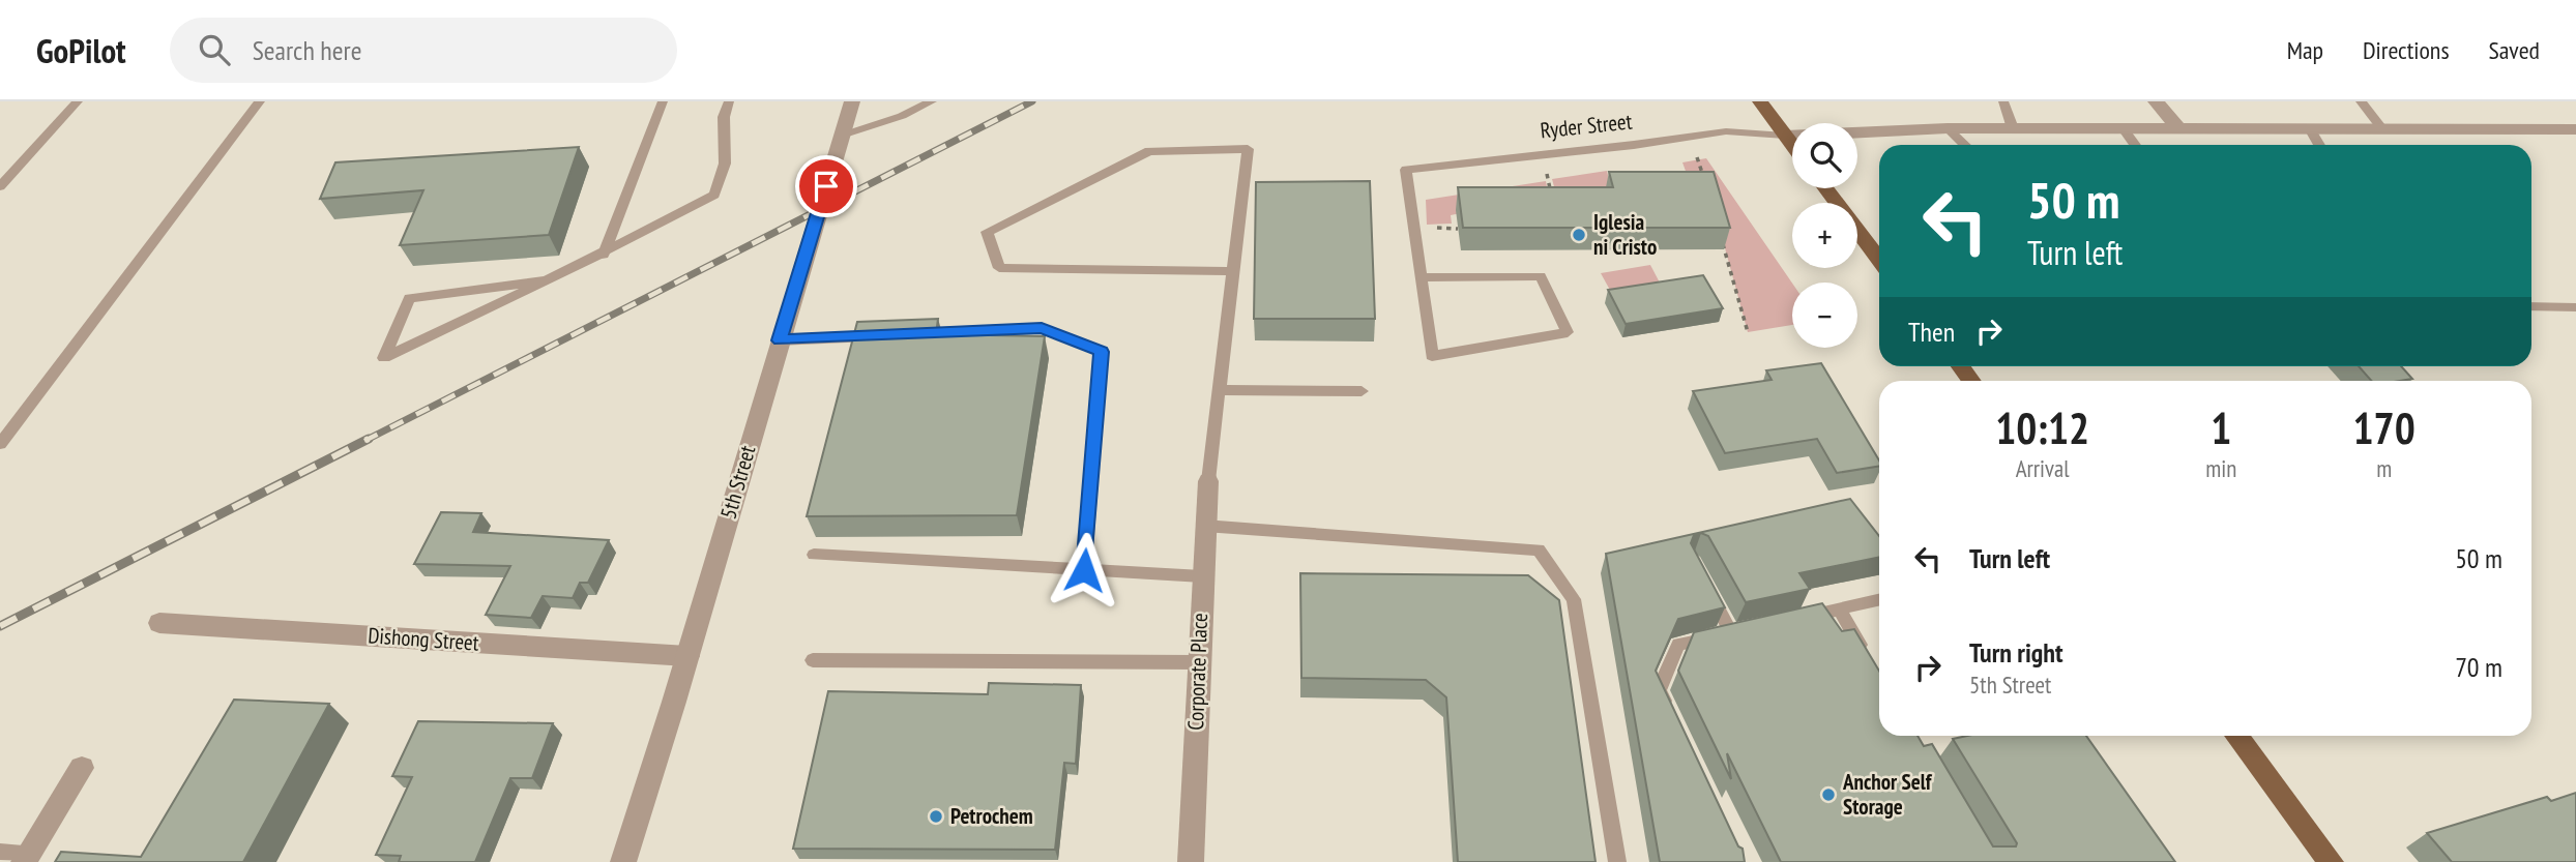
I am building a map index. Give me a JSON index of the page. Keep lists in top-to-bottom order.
{
  "streets": {
    "street": [
      "Ryder Street",
      "5th Street",
      "Dishong Street",
      "Corporate Place"
    ]
  },
  "crossings": [
    ["5th Street", "Dishong Street"]
  ],
  "places": ["Iglesia ni Cristo", "Anchor Self Storage", "Petrochem"],
  "page": {
    "header": "GoPilot",
    "search": "Search here",
    "nav": ["Map", "Directions", "Saved"],
    "map_buttons": ["+", "−"],
    "turn": ["50 m", "Turn left"],
    "then": "Then",
    "eta": [
      "10:12",
      "Arrival",
      "1",
      "min",
      "170",
      "m"
    ],
    "list": [
      {
        "name": "Turn left",
        "value": "50 m"
      },
      {
        "name": "Turn right",
        "note": "5th Street",
        "value": "70 m"
      }
    ]
  }
}
